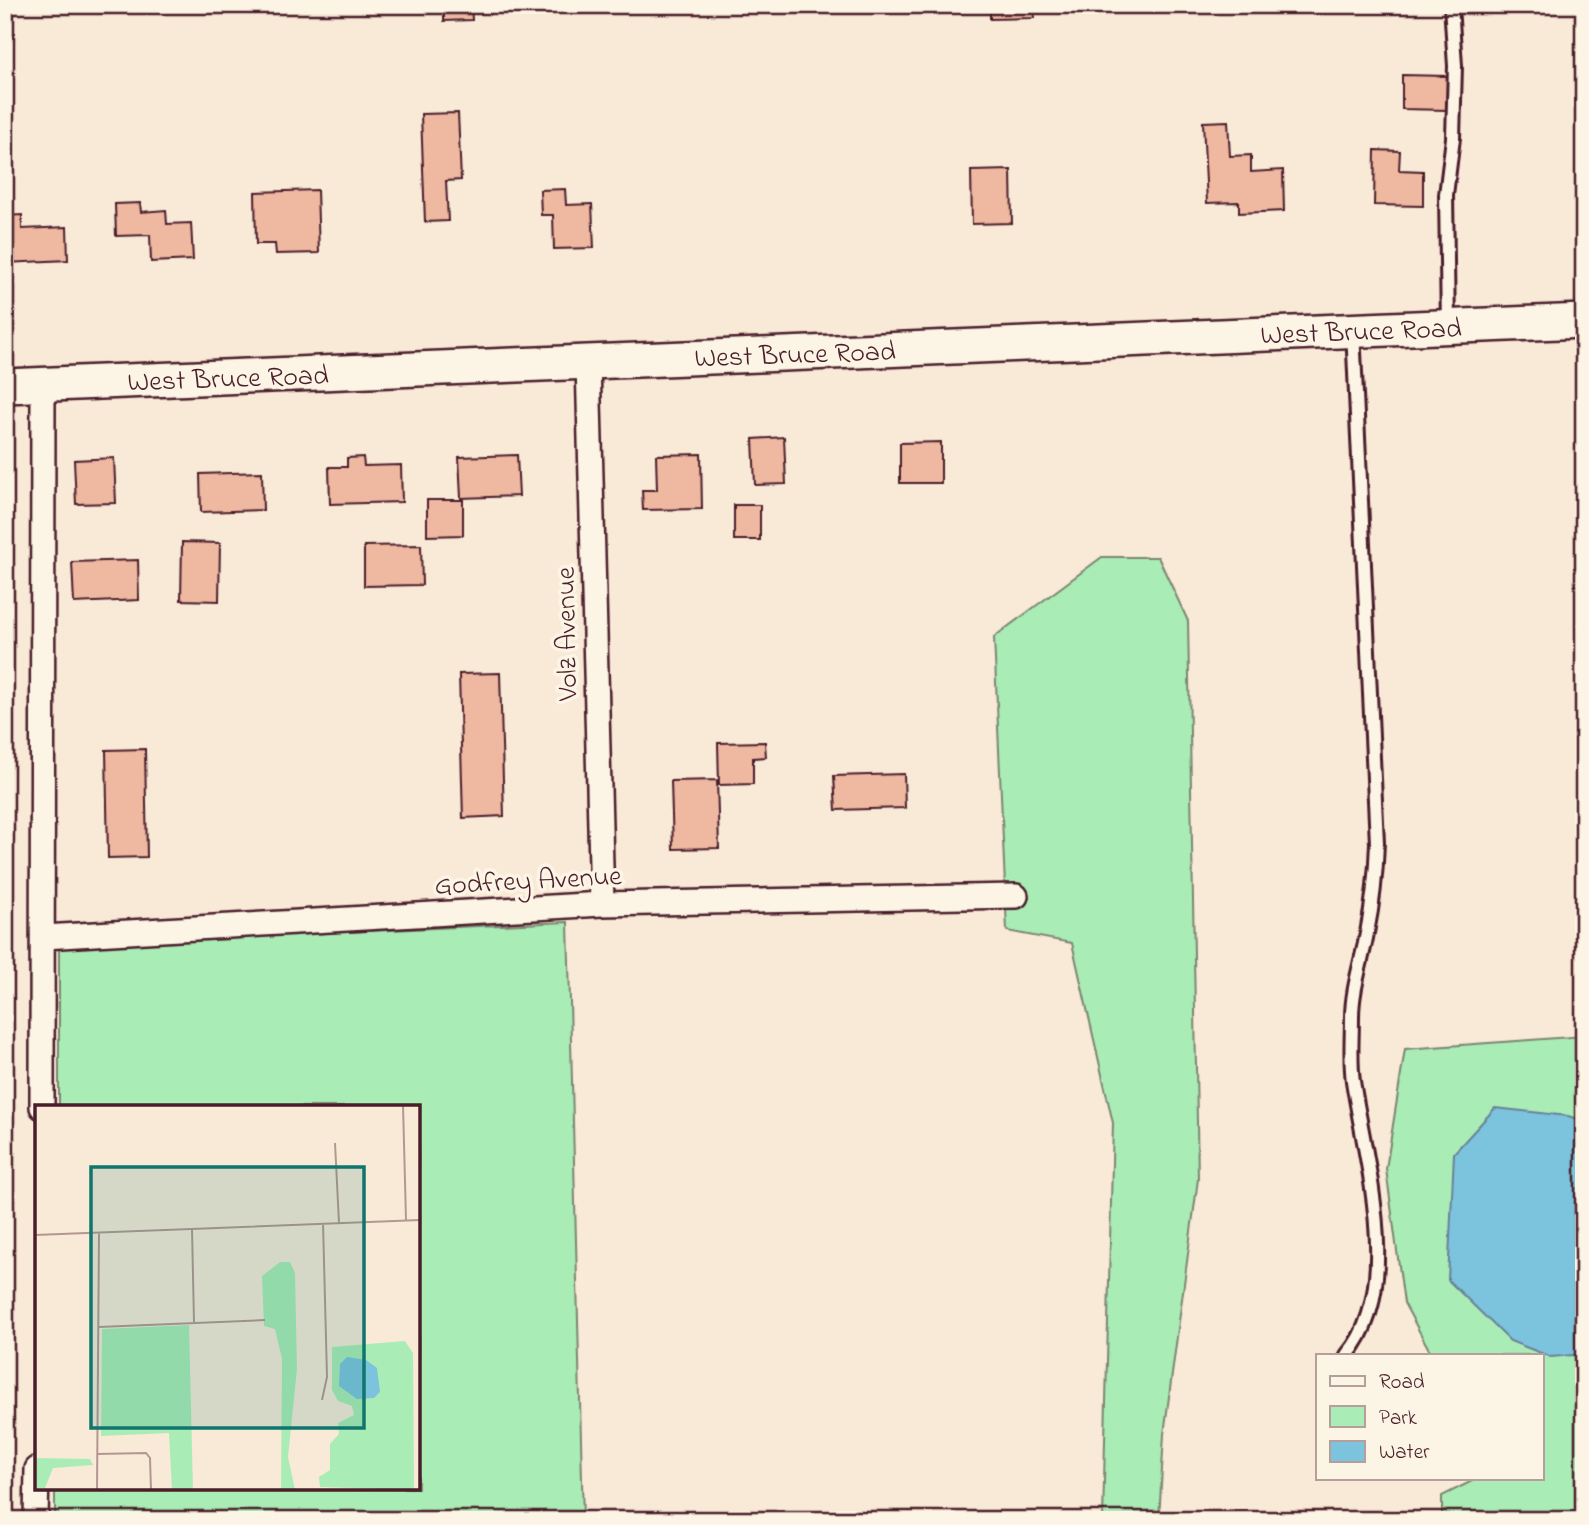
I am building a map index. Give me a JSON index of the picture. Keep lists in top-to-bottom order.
{
  "streets": {
    "street": ["West Bruce Road", "Volz Avenue", "Godfrey Avenue"]
  },
  "crossings": [
    ["West Bruce Road", "Volz Avenue"],
    ["Volz Avenue", "Godfrey Avenue"]
  ],
  "legend": ["Road", "Park", "Water"]
}
